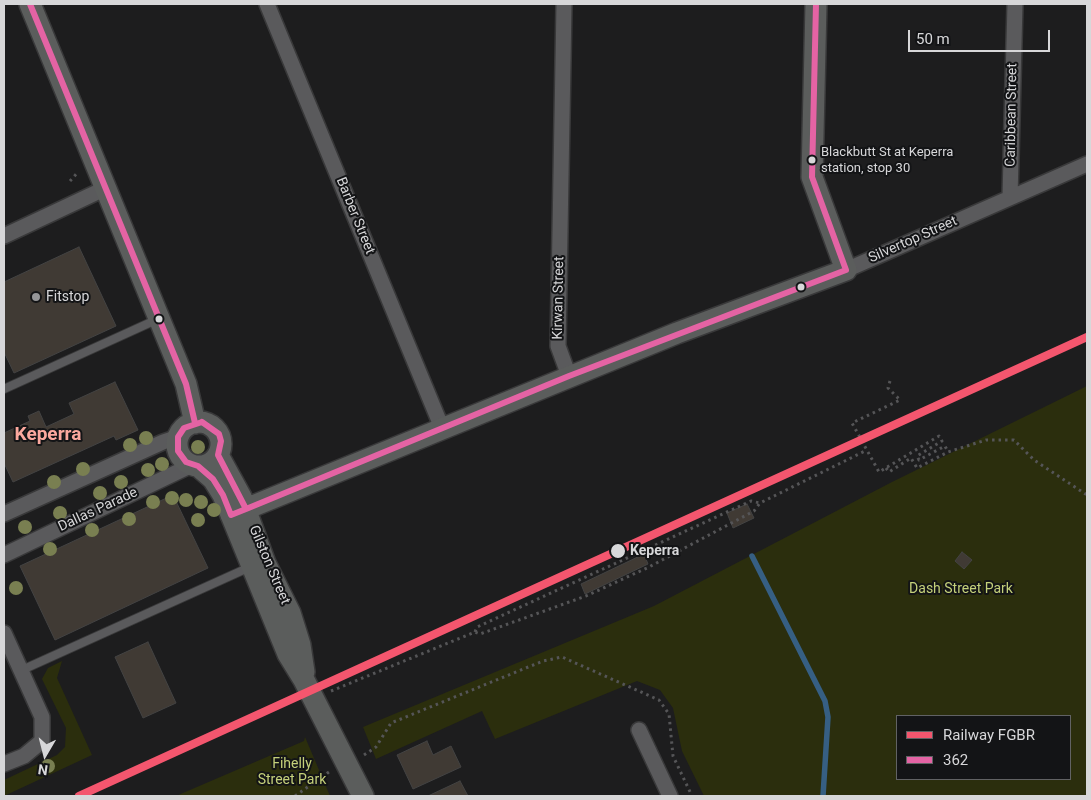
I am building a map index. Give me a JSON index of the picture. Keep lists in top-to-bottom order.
{
  "streets": {
    "street": [
      "Caribbean Street",
      "Barber Street",
      "Silvertop Street",
      "Kirwan Street",
      "Dallas Parade",
      "Gilston Street"
    ]
  },
  "crossings": [
    ["Caribbean Street", "Silvertop Street"],
    ["Silvertop Street", "Kirwan Street"],
    ["Dallas Parade", "Gilston Street"]
  ],
  "districts": ["Keperra"],
  "parks": ["Dash Street Park", "Fihelly Street Park"],
  "places": ["Blackbutt St at Keperra station, stop 30", "Fitstop", "Keperra"],
  "lines": ["transit line 362", "rail line FGBR"],
  "legend": ["Railway FGBR", "362"],
  "scale_bar": "50 m",
  "north": "bottom"
}
